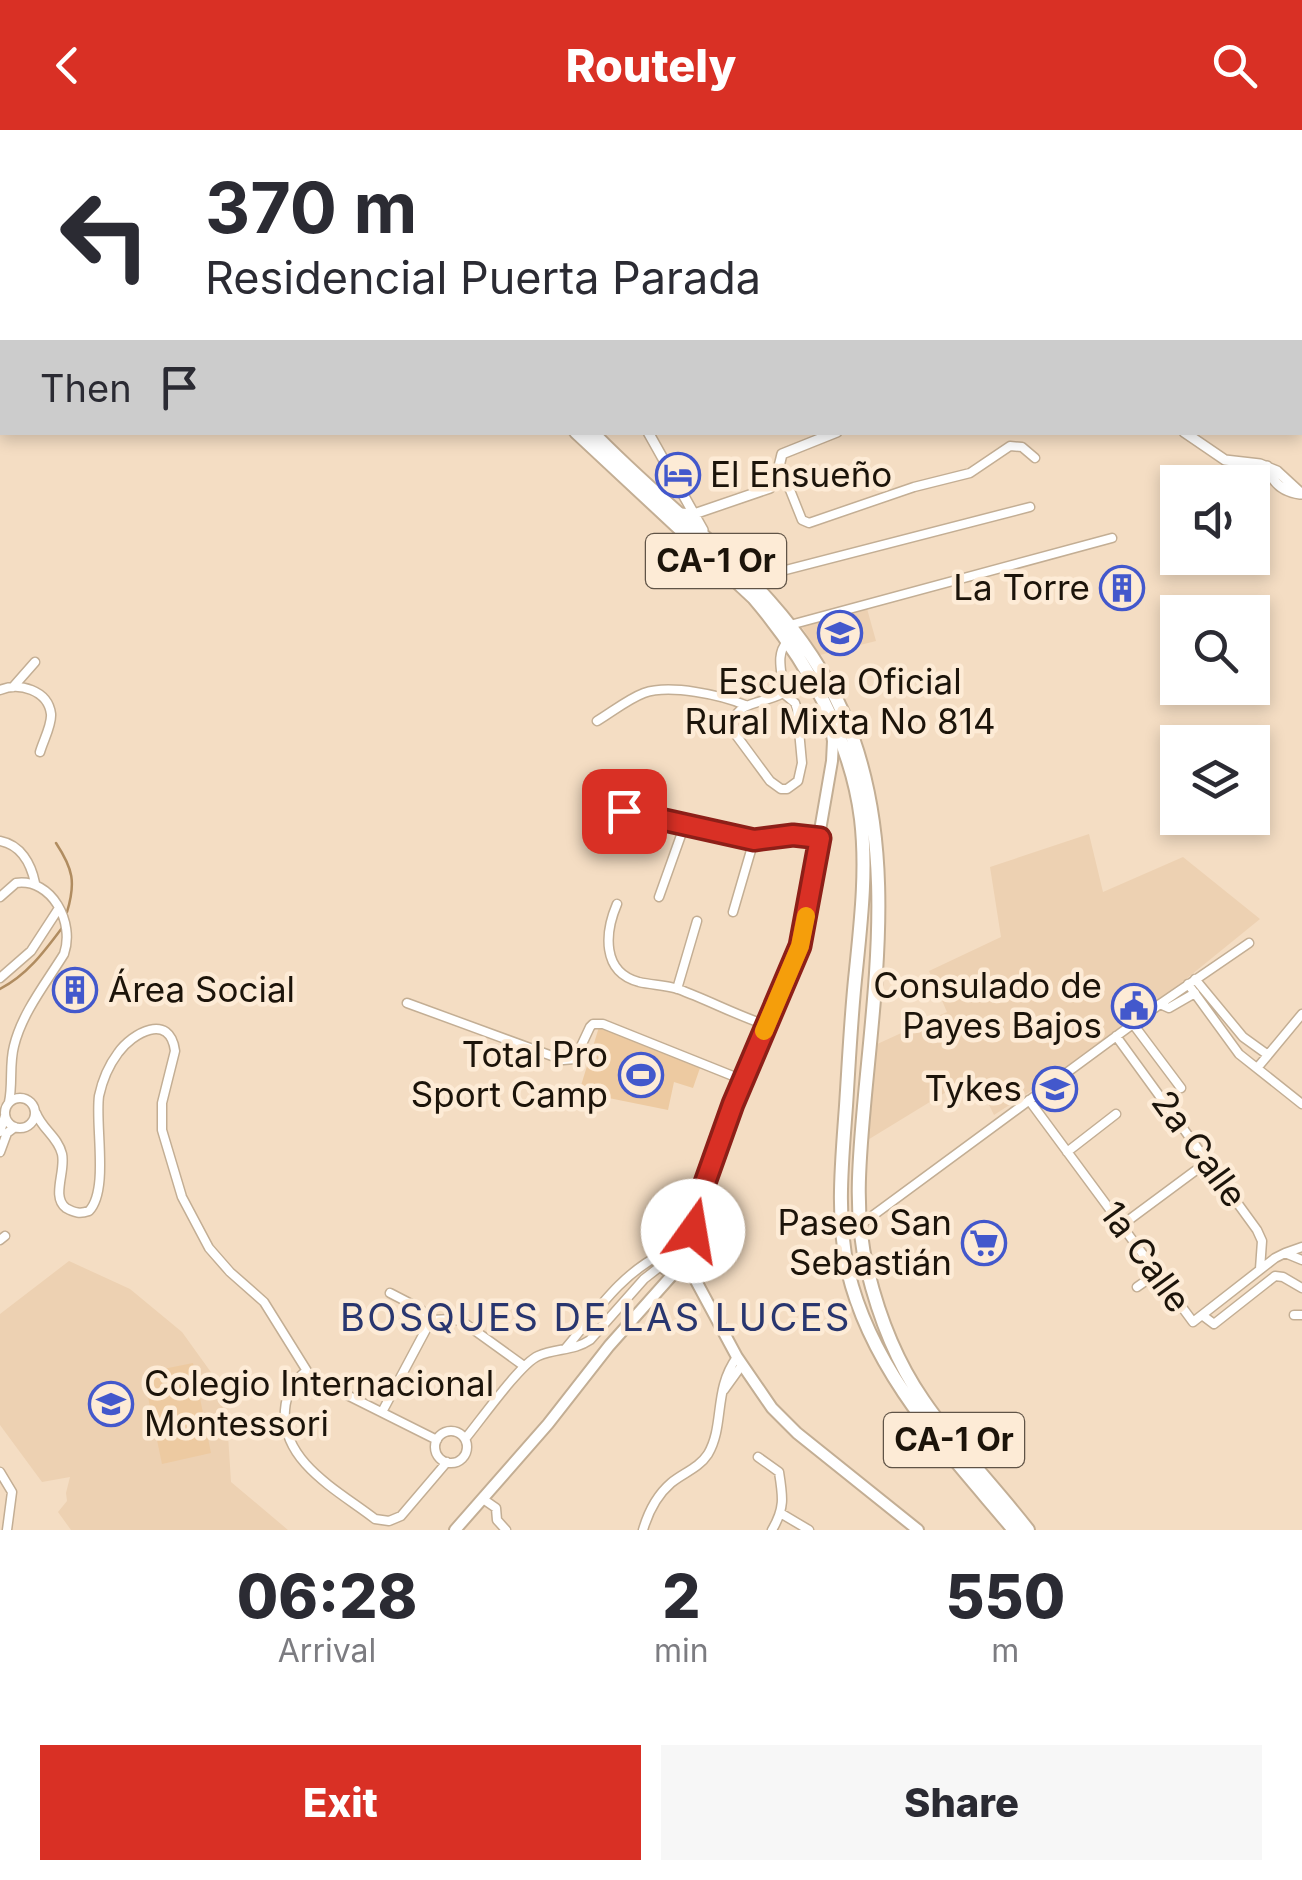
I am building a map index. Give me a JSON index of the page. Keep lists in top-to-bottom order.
{
  "streets": {
    "highway": ["CA-1 Or"],
    "street": ["2a Calle", "1a Calle"]
  },
  "crossings": [
    ["2a Calle", "1a Calle"]
  ],
  "districts": ["BOSQUES DE LAS LUCES"],
  "places": {
    "hotel": ["El Ensueño"],
    "building": ["La Torre", "Área Social"],
    "school or university": ["Escuela Oficial Rural Mixta No 814", "Tykes", "Colegio Internacional Montessori"],
    "public building": ["Consulado de Payes Bajos"],
    "sports": ["Total Pro Sport Camp"],
    "supermarket": ["Paseo San Sebastián"]
  },
  "page": {
    "header": "Routely",
    "turn": ["370 m", "Residencial Puerta Parada"],
    "then": "Then",
    "eta": [
      "06:28",
      "Arrival",
      "2",
      "min",
      "550",
      "m"
    ],
    "buttons": ["Exit", "Share"]
  }
}
